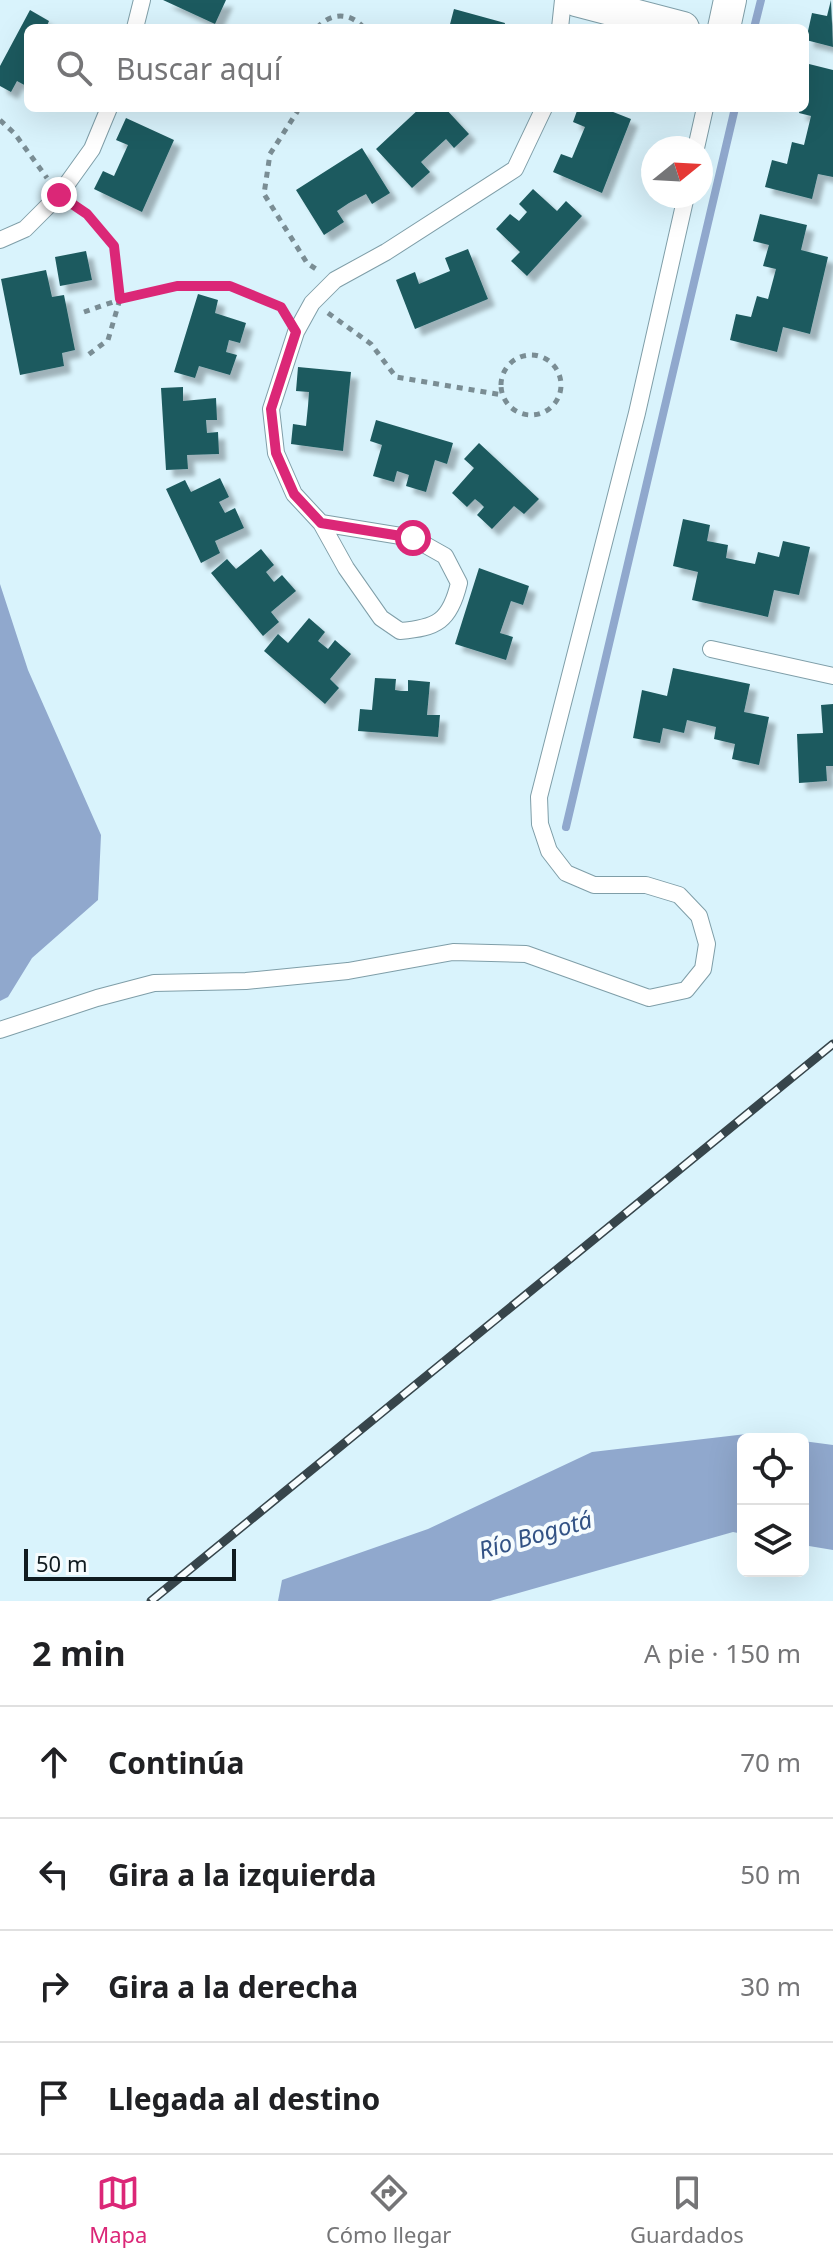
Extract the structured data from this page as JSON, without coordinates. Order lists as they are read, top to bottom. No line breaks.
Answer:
{"water":["Río Bogotá"],"scale_bar":"50 m","north":"right","page":{"search":"Buscar aquí","scale":"50 m","heading":["2 min","A pie · 150 m"],"list":[["Continúa","70 m"],["Gira a la izquierda","50 m"],["Gira a la derecha","30 m"],"Llegada al destino"],"nav":["Mapa","Cómo llegar","Guardados"]}}
